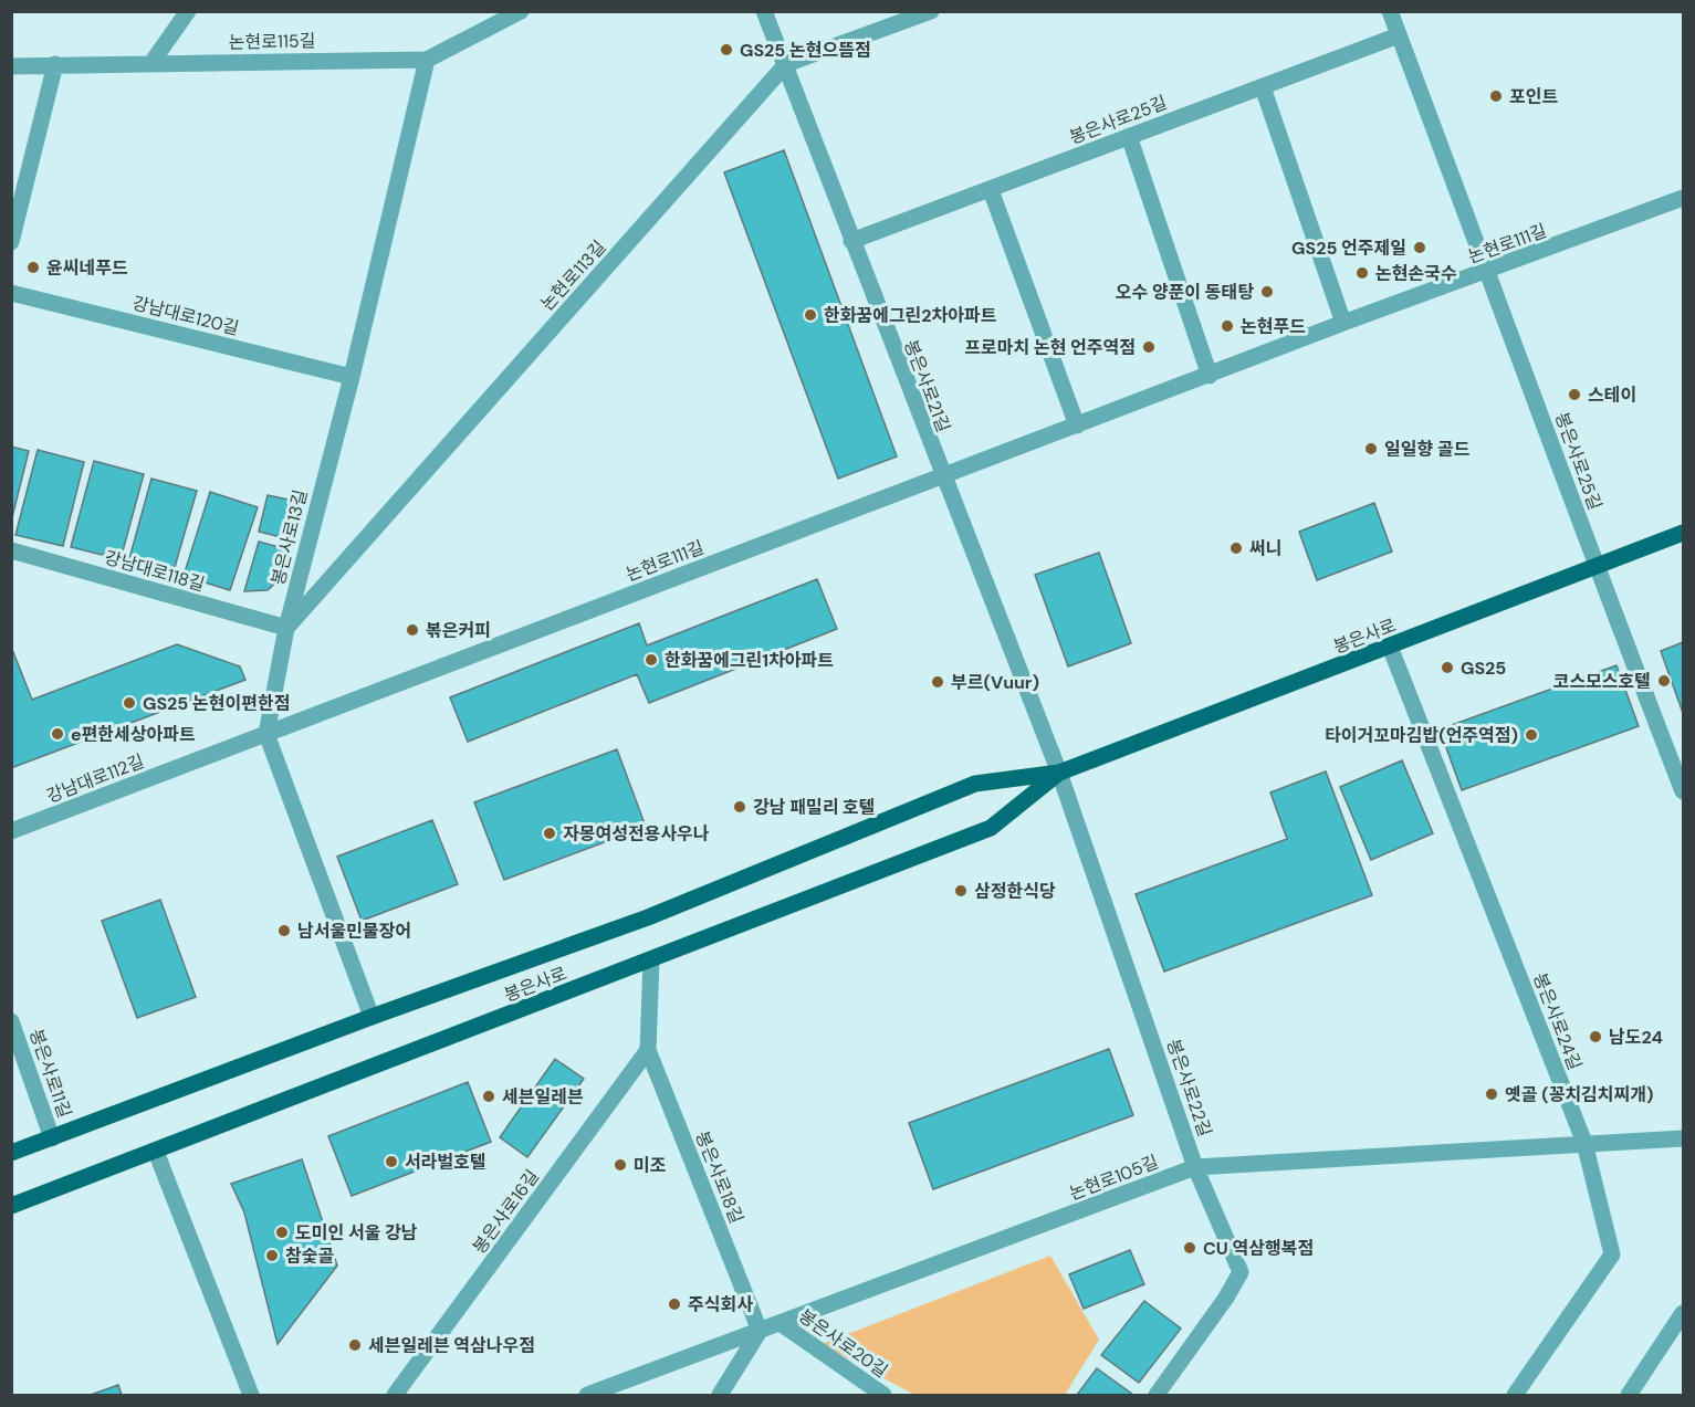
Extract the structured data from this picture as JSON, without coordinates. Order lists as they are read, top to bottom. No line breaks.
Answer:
{"streets":{"main road":["봉은사로"],"street":["논현로115길","봉은사로25길","논현로111길","논현로113길","강남대로120길","봉은사로21길","봉은사로13길","강남대로118길","강남대로112길","봉은사로24길","봉은사로11길","봉은사로22길","봉은사로18길","논현로105길","봉은사로16길","봉은사로20길"]},"crossings":[["논현로115길","봉은사로13길"],["봉은사로25길","논현로111길"],["봉은사로25길","봉은사로21길"],["봉은사로25길","봉은사로"],["논현로111길","봉은사로21길"],["논현로111길","봉은사로13길"],["논현로111길","강남대로112길"],["논현로113길","봉은사로21길"],["논현로113길","봉은사로13길"],["논현로113길","강남대로118길"],["강남대로120길","봉은사로13길"],["봉은사로21길","봉은사로"],["봉은사로21길","봉은사로22길"],["봉은사로13길","강남대로118길"],["봉은사로13길","강남대로112길"],["봉은사로","봉은사로24길"],["봉은사로","봉은사로11길"],["봉은사로","봉은사로22길"],["봉은사로","봉은사로18길"],["봉은사로24길","논현로105길"],["봉은사로22길","논현로105길"],["봉은사로18길","논현로105길"],["봉은사로18길","봉은사로16길"],["논현로105길","봉은사로20길"]],"places":["GS25 논현으뜸점","포인트","GS25 언주제일","윤씨네푸드","논현손국수","오수 양푼이 동태탕","한화꿈에그린2차아파트","논현푸드","프로마치 논현 언주역점","스테이","일일향 골드","써니","볶은커피","한화꿈에그린1차아파트","GS25","코스모스호텔","부르(Vuur)","GS25 논현이편한점","e편한세상아파트","타이거꼬마김밥(언주역점)","강남 패밀리 호텔","자몽여성전용사우나","삼정한식당","남서울민물장어","남도24","옛골 (꽁치김치찌개)","세븐일레븐","서라벌호텔","미조","도미인 서울 강남","CU 역삼행복점","참숯골","주식회사","세븐일레븐 역삼나우점"]}
